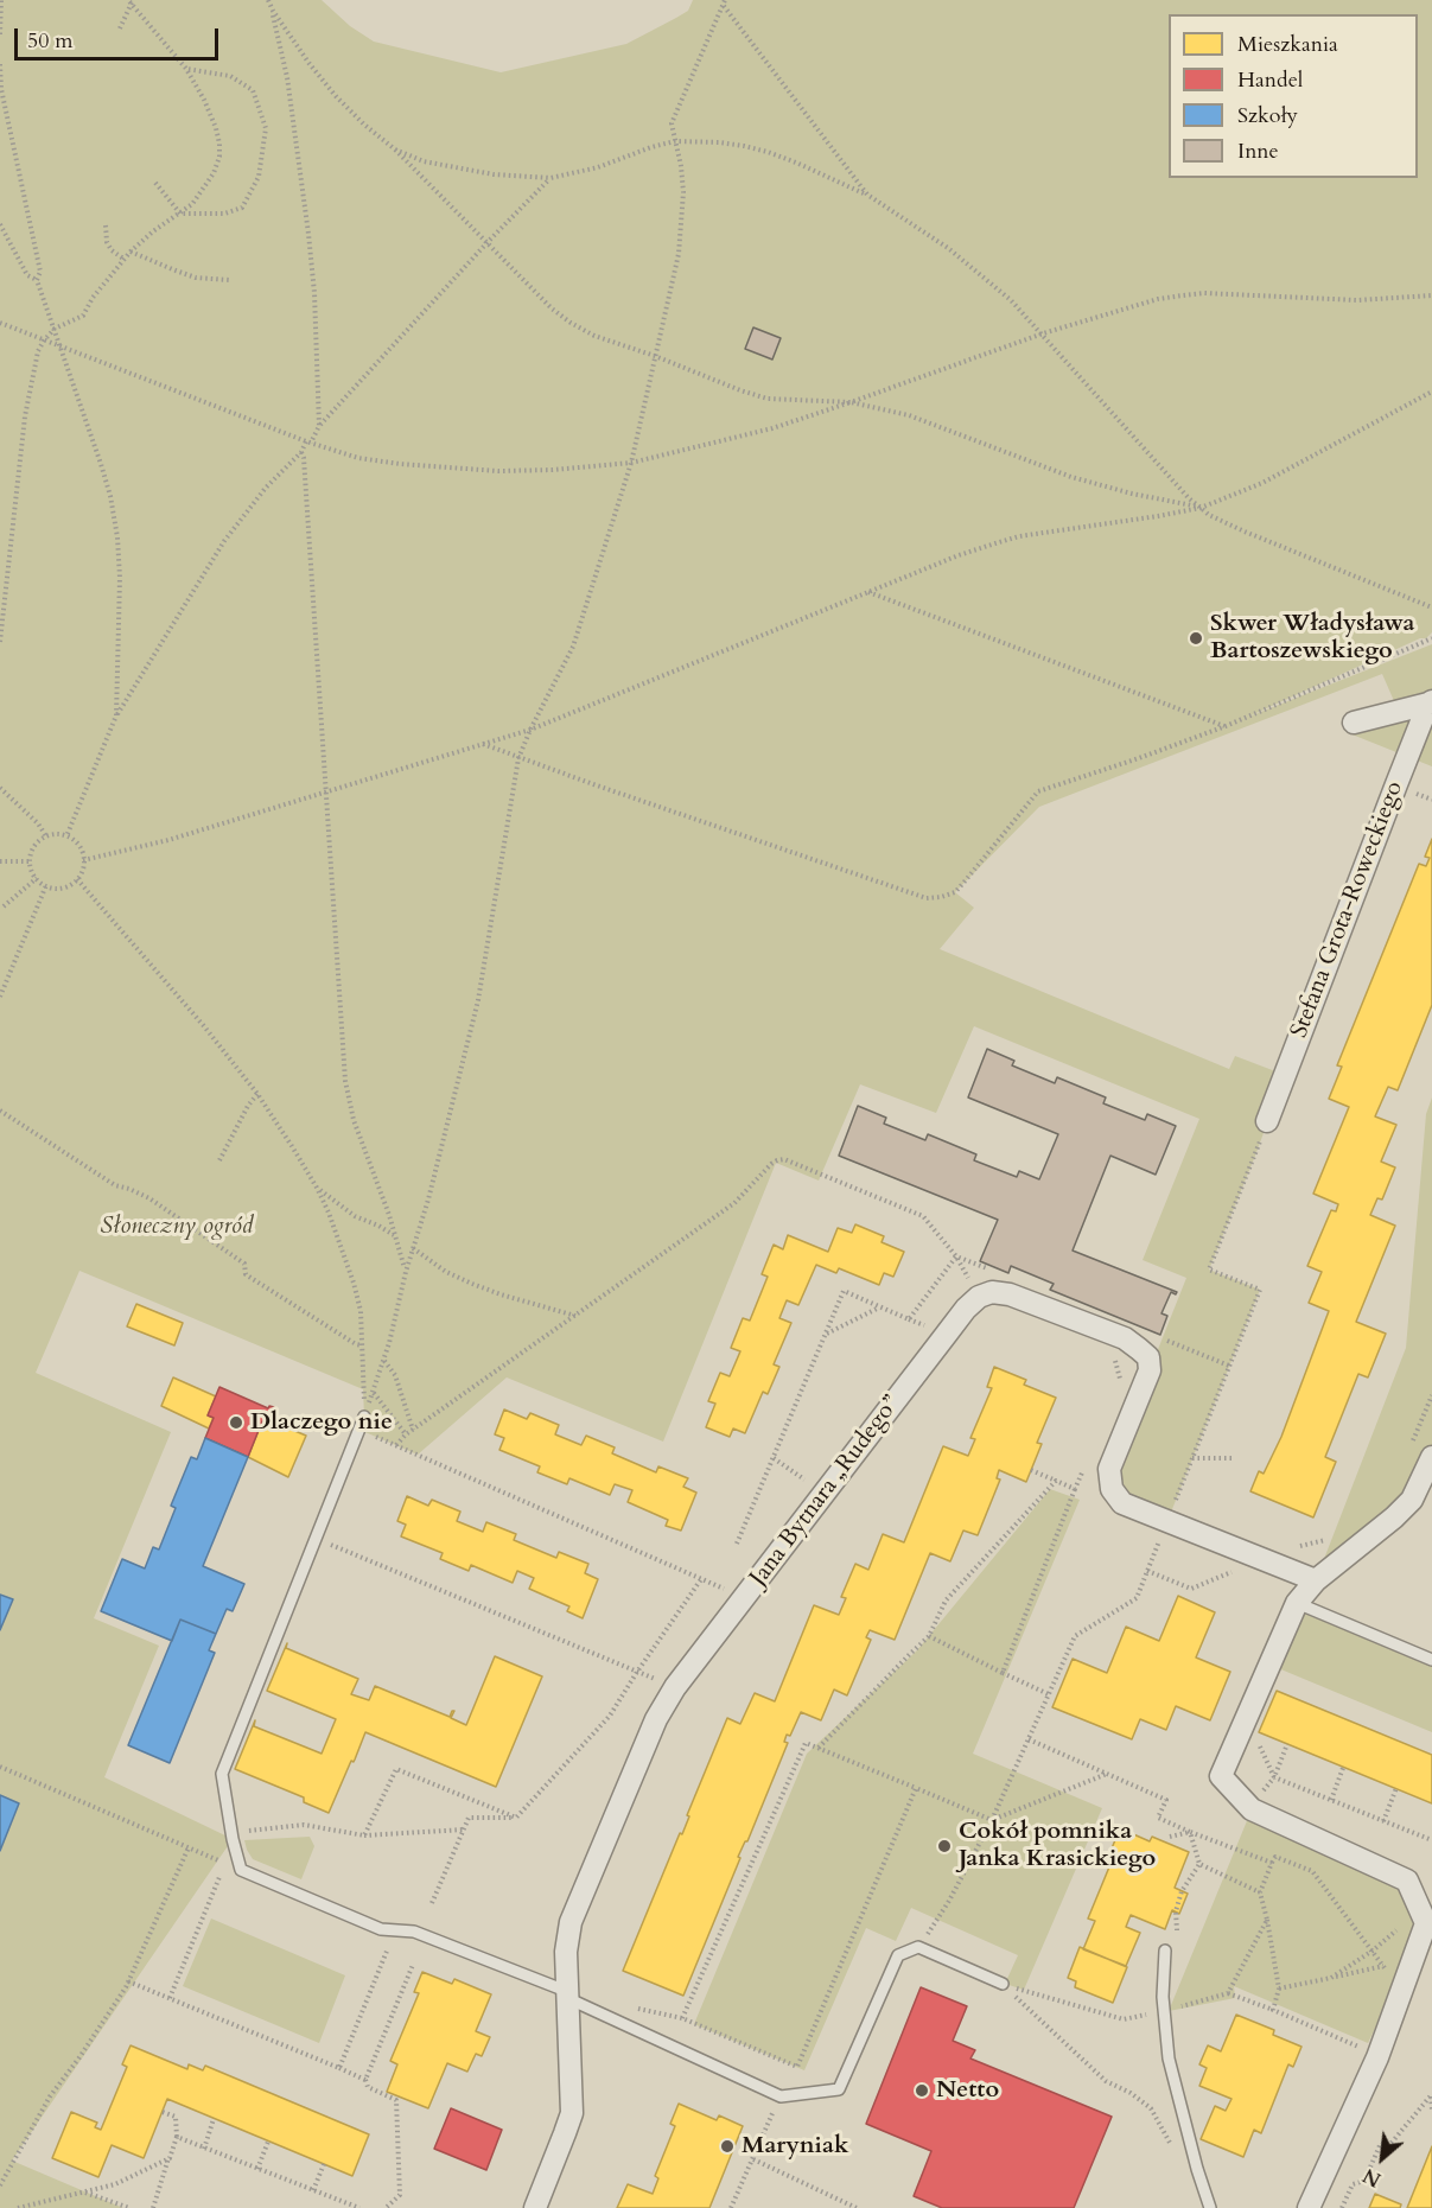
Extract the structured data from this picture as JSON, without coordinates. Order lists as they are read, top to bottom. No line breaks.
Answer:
{"streets":{"street":["Stefana Grota-Roweckiego","Jana Bytnara „Rudego”"]},"parks":["Słoneczny ogród"],"places":["Skwer Władysława Bartoszewskiego","Dlaczego nie","Cokół pomnika Janka Krasickiego","Netto","Maryniak"],"legend":["Mieszkania","Handel","Szkoły","Inne"],"scale_bar":"50 m","north":"bottom left"}
